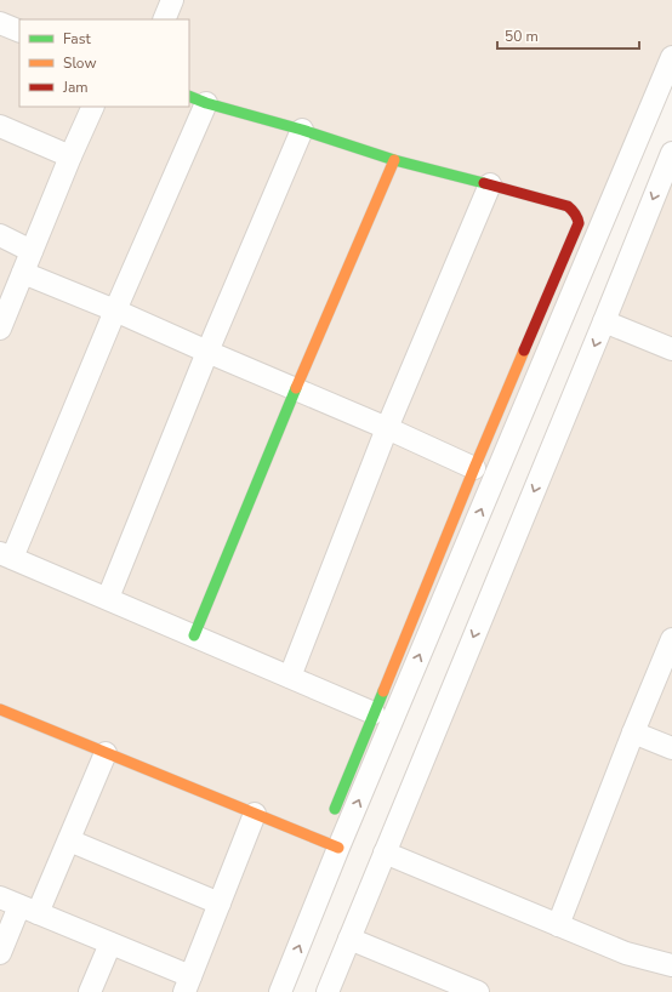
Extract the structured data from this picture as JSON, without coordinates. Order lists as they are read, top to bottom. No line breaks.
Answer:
{"legend":["Fast","Slow","Jam"],"scale_bar":"50 m"}
